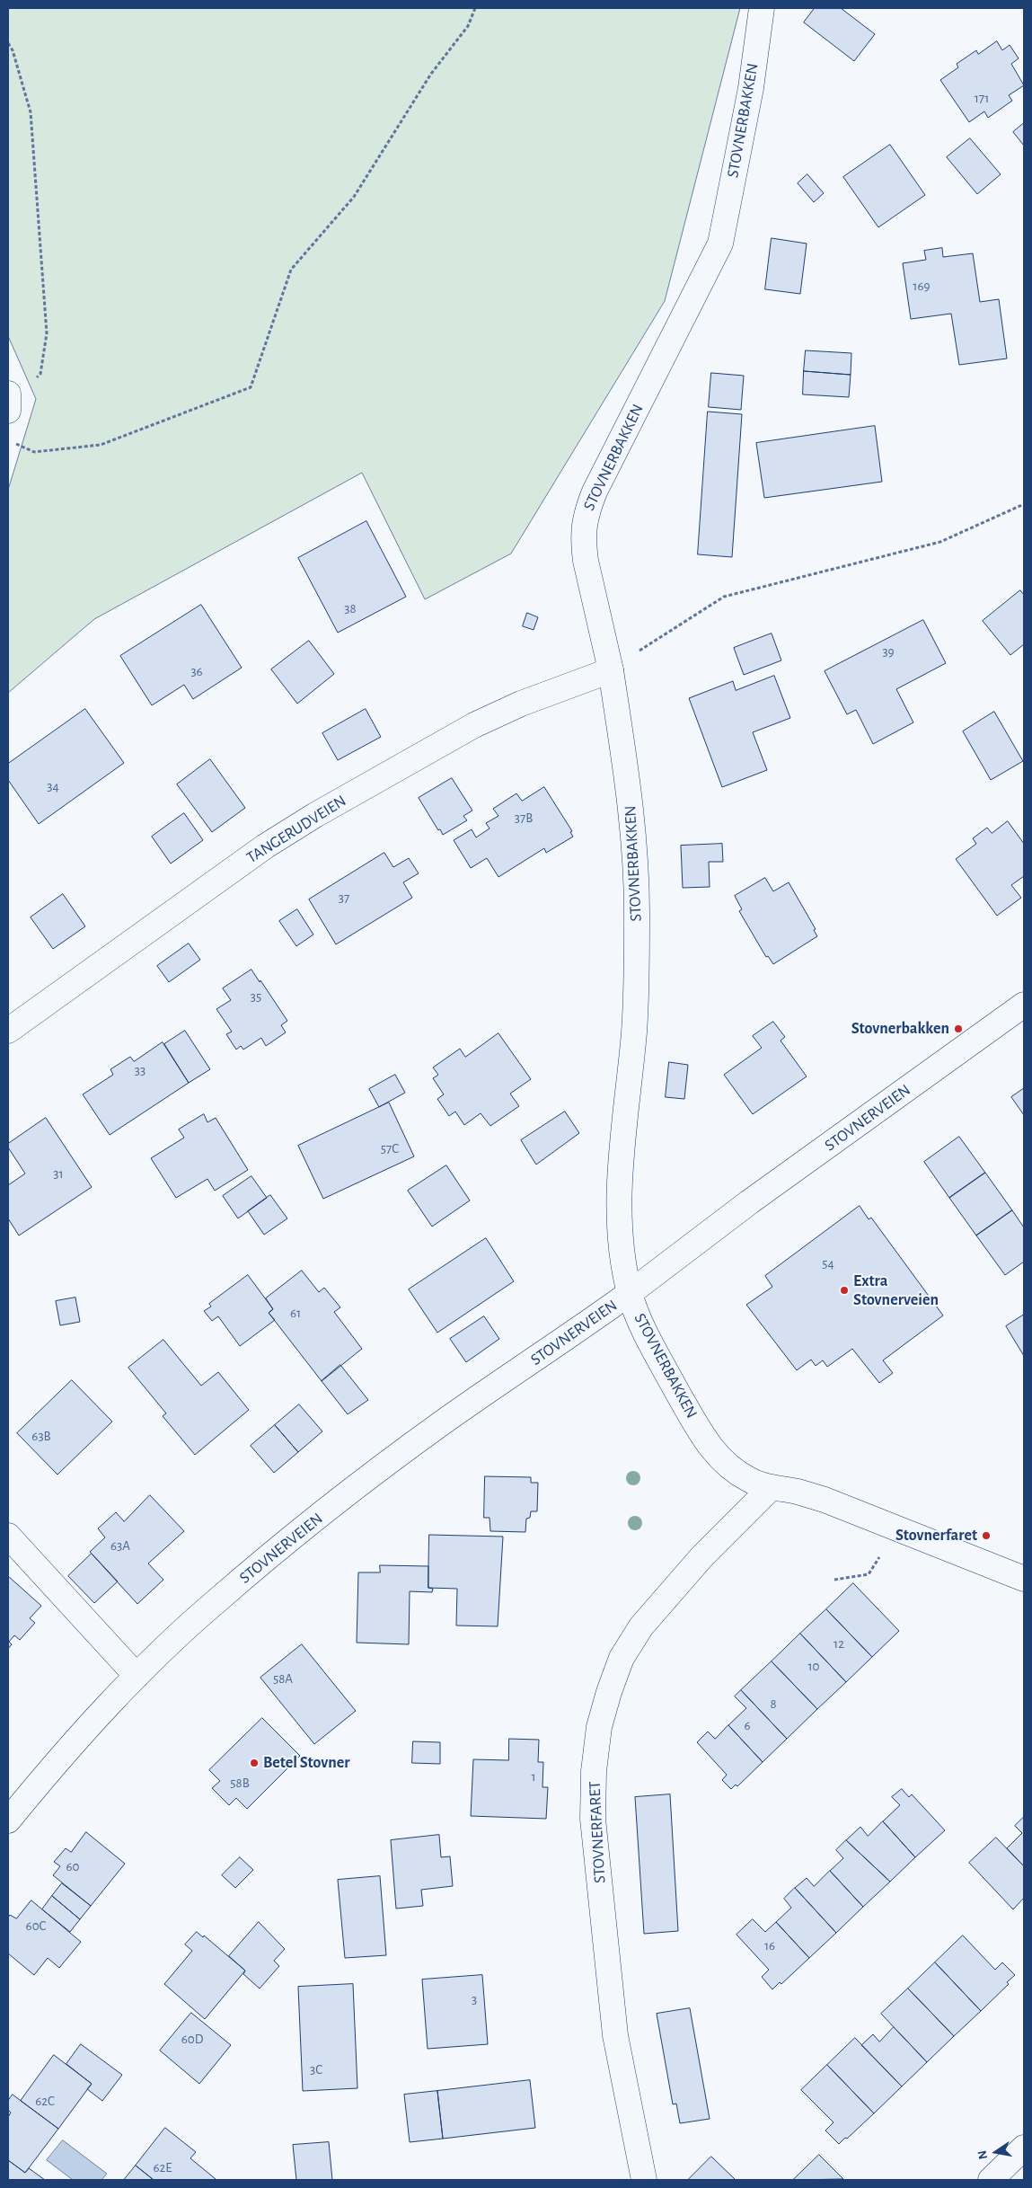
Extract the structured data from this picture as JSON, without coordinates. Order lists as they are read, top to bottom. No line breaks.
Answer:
{"streets":{"street":["STOVNERBAKKEN","TANGERUDVEIEN","STOVNERVEIEN","STOVNERFARET"]},"crossings":[["STOVNERBAKKEN","TANGERUDVEIEN"],["STOVNERBAKKEN","STOVNERVEIEN"],["STOVNERBAKKEN","STOVNERFARET"]],"places":["Stovnerbakken","Extra Stovnerveien","Stovnerfaret","Betel Stovner"],"house_numbers":["171","169","38","39","36","34","37B","37","35","33","57C","31","54","61","63B","63A","12","10","58A","8","6","1","58B","60","60C","16","3","60D","3C","62C","62E"],"north":"left"}
